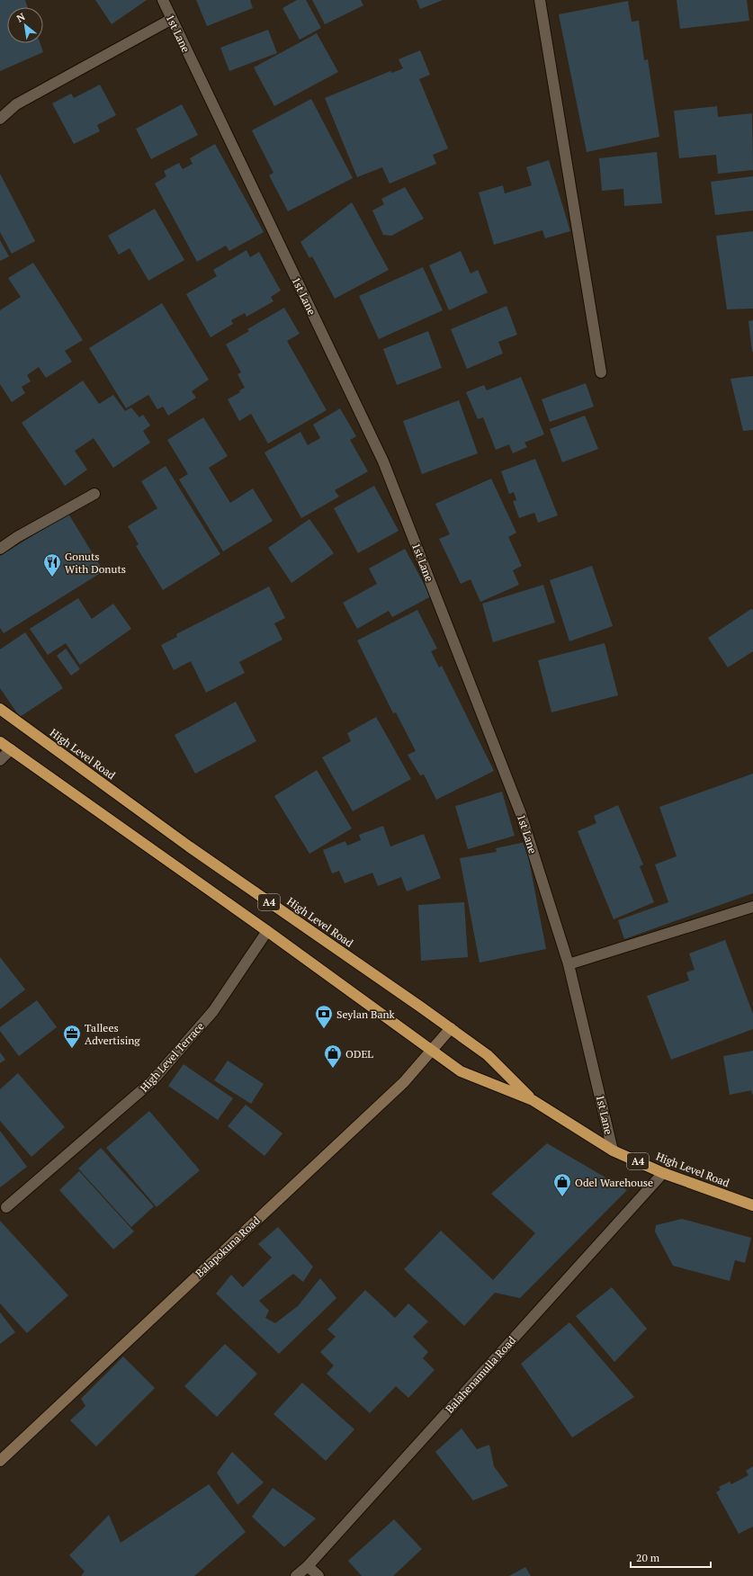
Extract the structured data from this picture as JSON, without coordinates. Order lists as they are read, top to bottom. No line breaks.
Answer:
{"streets":{"highway":["High Level Road","A4"],"main road":["Balapokuna Road"],"street":["1st Lane","High Level Terrace","Balahenamulla Road"]},"crossings":[["1st Lane","High Level Road"],["High Level Road","High Level Terrace"],["High Level Road","Balapokuna Road"],["High Level Road","Balahenamulla Road"]],"places":{"restaurant":["Gonuts With Donuts"],"bank":["Seylan Bank"],"office":["Tallees Advertising"],"shop":["ODEL","Odel Warehouse"]},"scale_bar":"20 m","north":"top left"}
